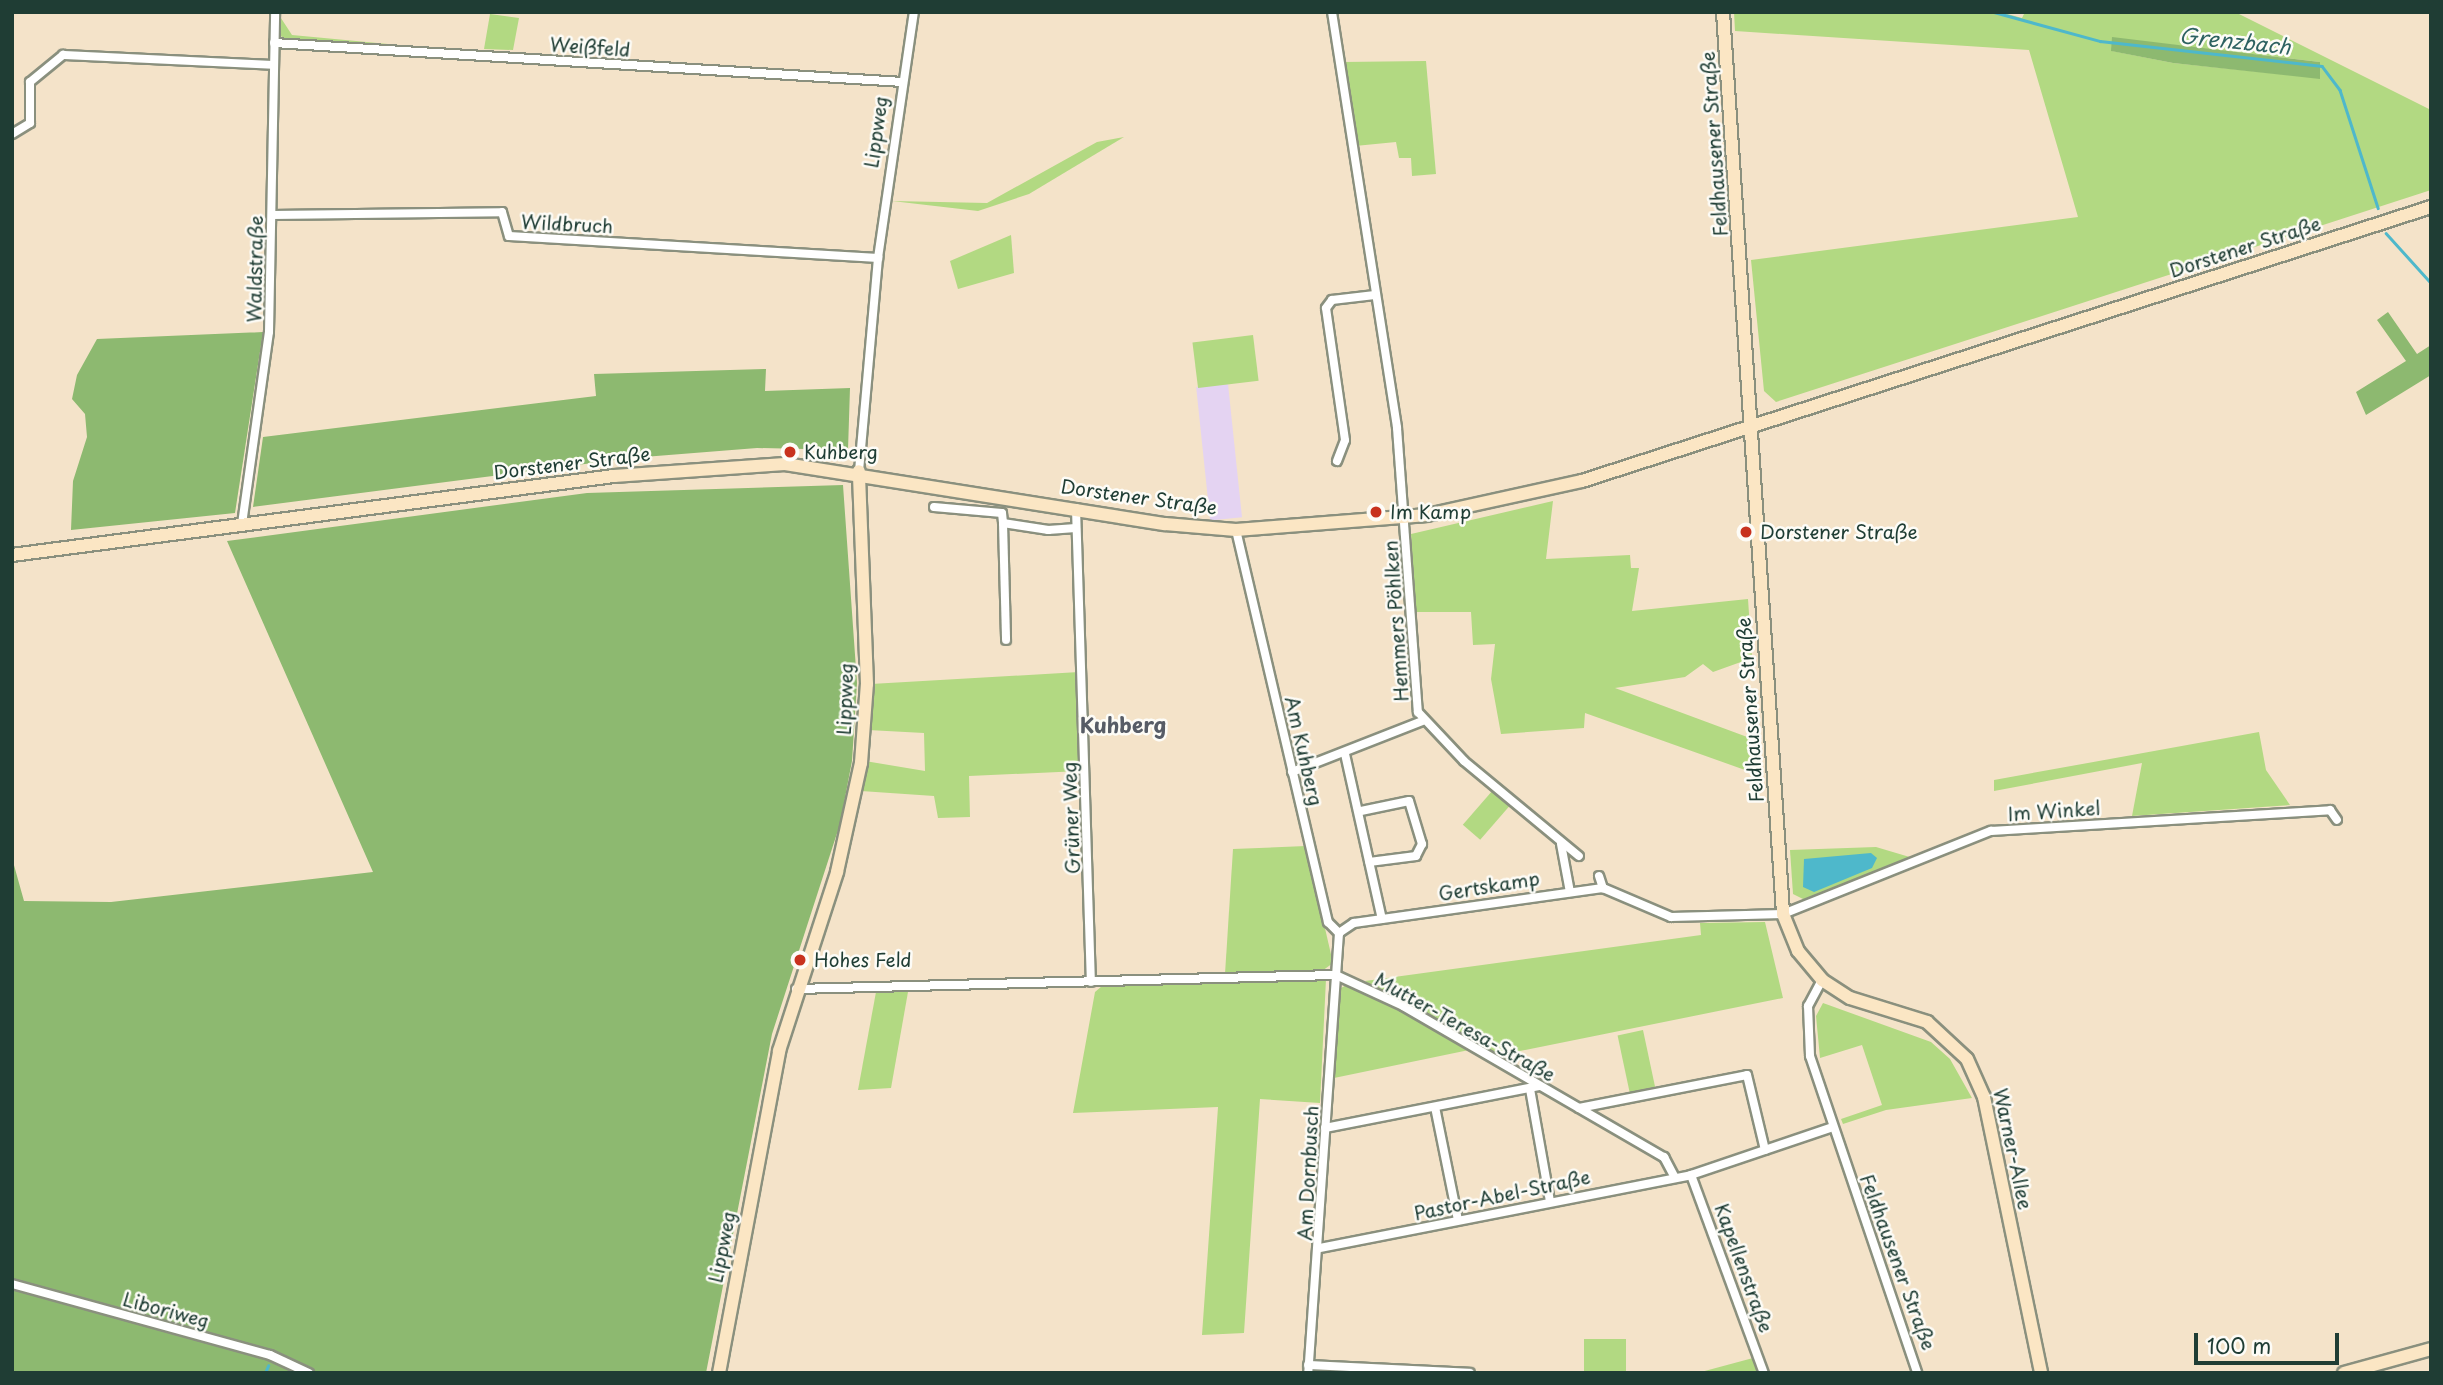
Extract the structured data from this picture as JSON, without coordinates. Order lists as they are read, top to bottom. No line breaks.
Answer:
{"streets":{"main road":["Lippweg","Feldhausener Straße","Dorstener Straße","Warner-Allee"],"street":["Weißfeld","Wildbruch","Waldstraße","Hemmers Pöhlken","Am Kuhberg","Im Winkel","Grüner Weg","Gertskamp","Mutter-Teresa-Straße","Am Dornbusch","Pastor-Abel-Straße","Kapellenstraße","Liboriweg"]},"crossings":[["Weißfeld","Lippweg"],["Weißfeld","Waldstraße"],["Lippweg","Wildbruch"],["Lippweg","Dorstener Straße"],["Feldhausener Straße","Dorstener Straße"],["Feldhausener Straße","Im Winkel"],["Feldhausener Straße","Warner-Allee"],["Wildbruch","Waldstraße"],["Dorstener Straße","Waldstraße"],["Dorstener Straße","Hemmers Pöhlken"],["Dorstener Straße","Am Kuhberg"],["Dorstener Straße","Grüner Weg"],["Hemmers Pöhlken","Am Kuhberg"],["Am Kuhberg","Gertskamp"],["Mutter-Teresa-Straße","Am Dornbusch"],["Mutter-Teresa-Straße","Pastor-Abel-Straße"],["Am Dornbusch","Pastor-Abel-Straße"],["Pastor-Abel-Straße","Kapellenstraße"]],"districts":["Kuhberg"],"water":["Grenzbach"],"places":["Kuhberg","Im Kamp","Dorstener Straße","Hohes Feld"],"scale_bar":"100 m"}
